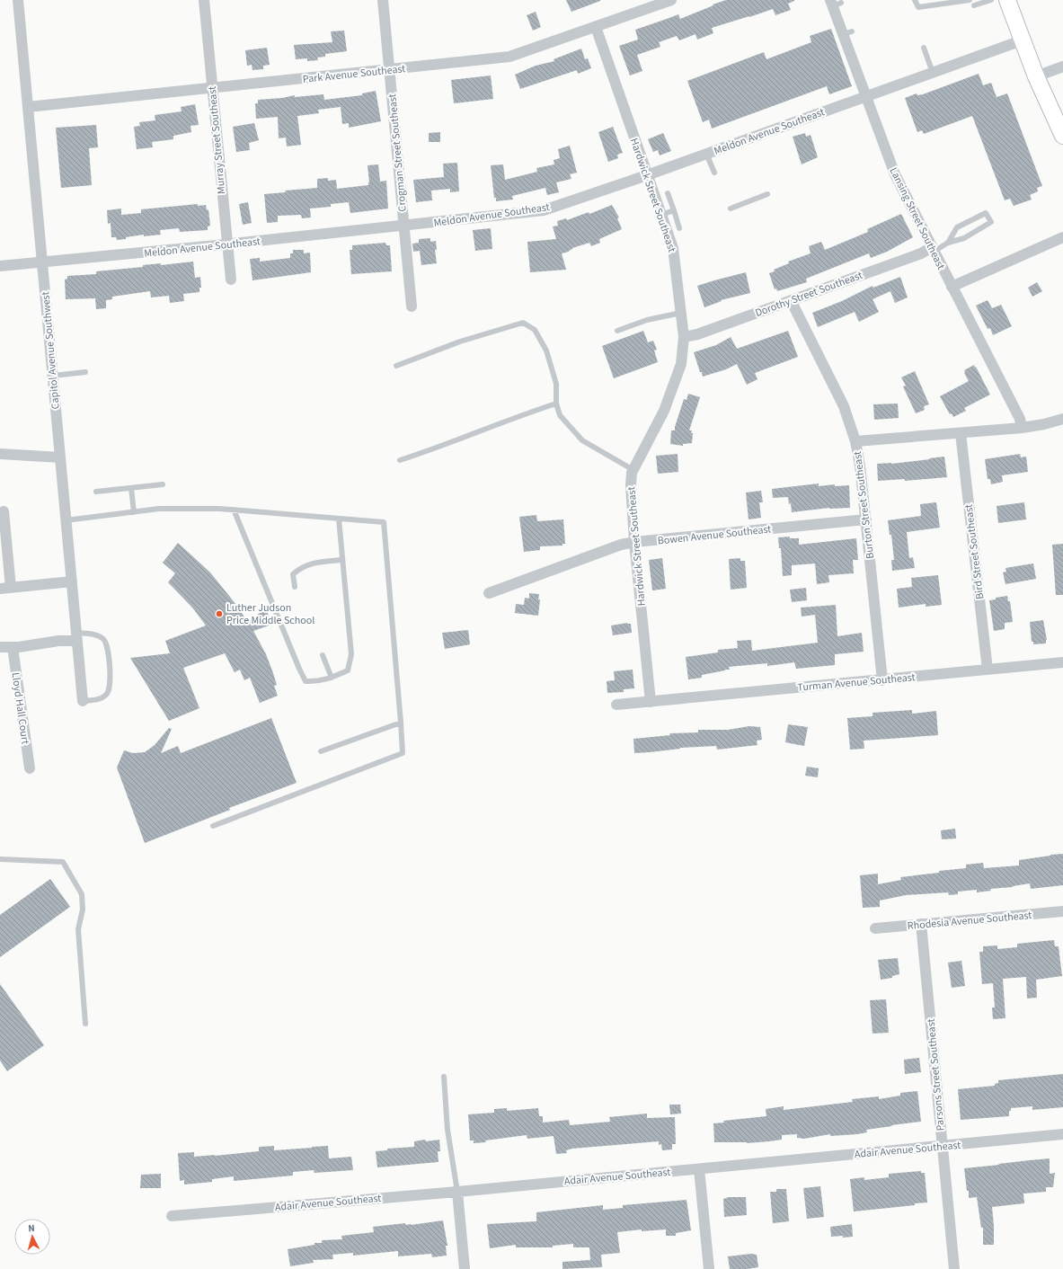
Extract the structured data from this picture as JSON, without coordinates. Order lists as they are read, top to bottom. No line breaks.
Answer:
{"streets":{"street":["Park Avenue Southeast","Meldon Avenue Southeast","Murray Street Southeast","Crogman Street Southeast","Hardwick Street Southeast","Lansing Street Southeast","Dorothy Street Southeast","Capitol Avenue Southwest","Burton Street Southeast","Bowen Avenue Southeast","Bird Street Southeast","Turman Avenue Southeast","Lloyd Hall Court","Rhodesia Avenue Southeast","Parsons Street Southeast","Adair Avenue Southeast"]},"crossings":[["Park Avenue Southeast","Murray Street Southeast"],["Park Avenue Southeast","Crogman Street Southeast"],["Park Avenue Southeast","Hardwick Street Southeast"],["Park Avenue Southeast","Capitol Avenue Southwest"],["Meldon Avenue Southeast","Murray Street Southeast"],["Meldon Avenue Southeast","Crogman Street Southeast"],["Meldon Avenue Southeast","Hardwick Street Southeast"],["Meldon Avenue Southeast","Lansing Street Southeast"],["Meldon Avenue Southeast","Capitol Avenue Southwest"],["Hardwick Street Southeast","Dorothy Street Southeast"],["Hardwick Street Southeast","Bowen Avenue Southeast"],["Hardwick Street Southeast","Turman Avenue Southeast"],["Lansing Street Southeast","Dorothy Street Southeast"],["Dorothy Street Southeast","Burton Street Southeast"],["Burton Street Southeast","Bowen Avenue Southeast"],["Burton Street Southeast","Turman Avenue Southeast"],["Bird Street Southeast","Turman Avenue Southeast"],["Rhodesia Avenue Southeast","Parsons Street Southeast"],["Parsons Street Southeast","Adair Avenue Southeast"]],"places":["Luther Judson Price Middle School"],"north":"top"}
